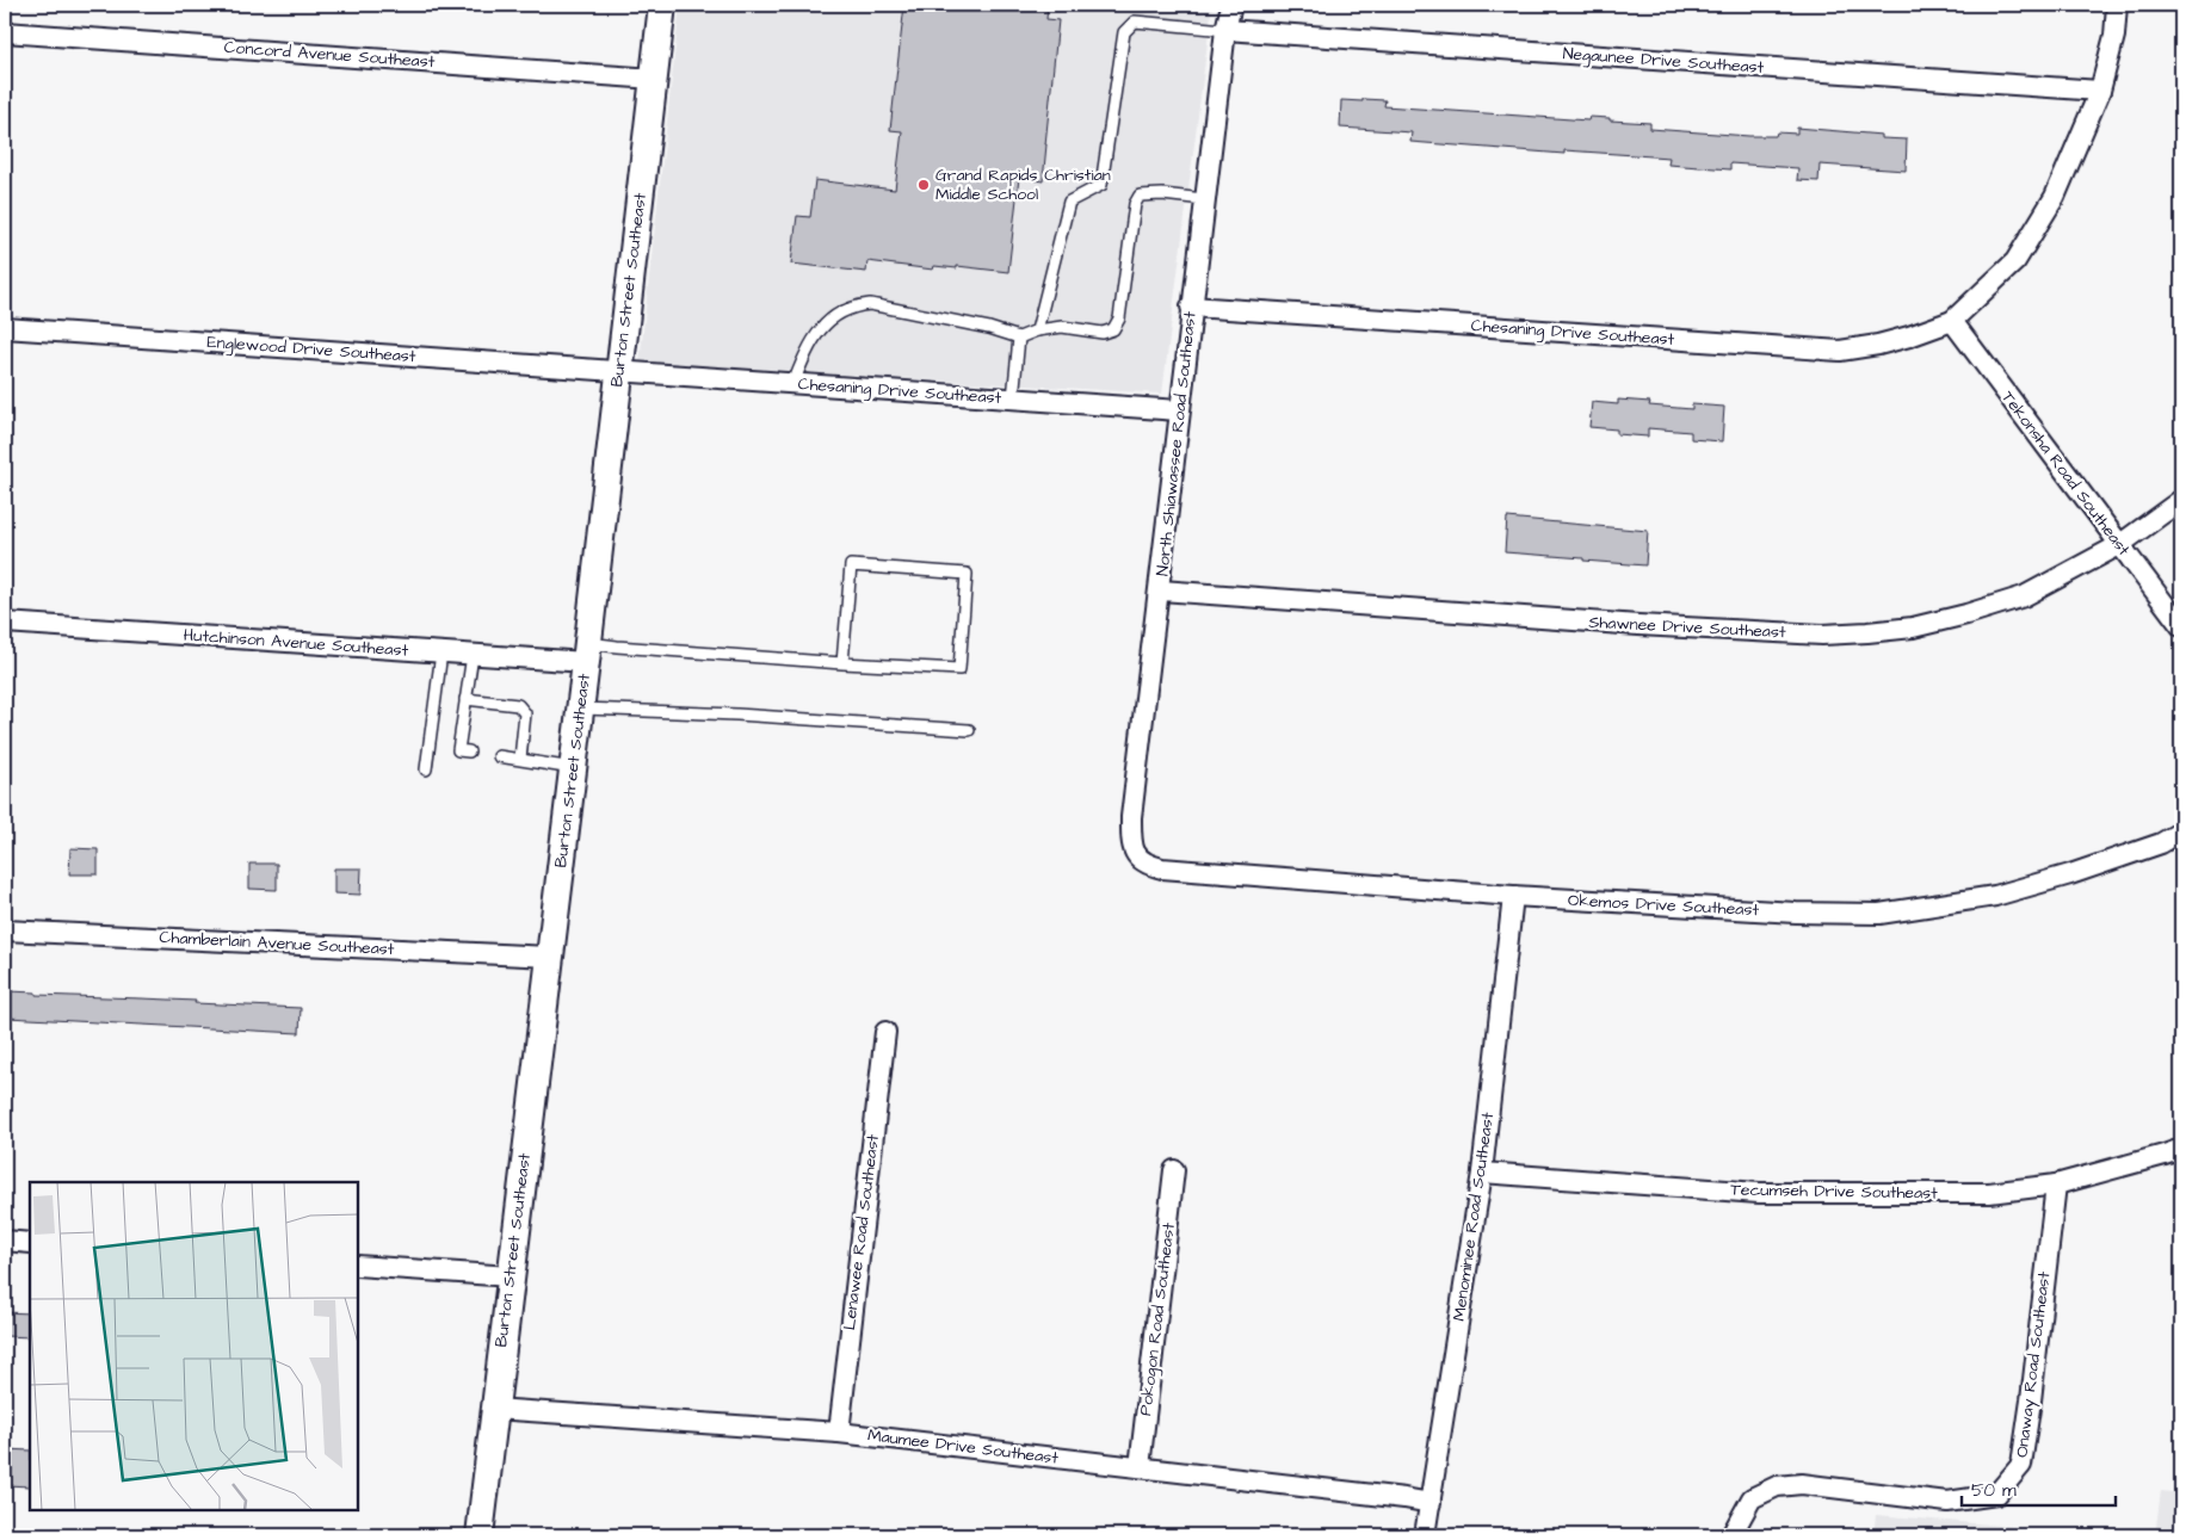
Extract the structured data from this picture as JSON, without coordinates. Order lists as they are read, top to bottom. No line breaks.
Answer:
{"streets":{"main road":["Burton Street Southeast"],"street":["Concord Avenue Southeast","Negaunee Drive Southeast","Chesaning Drive Southeast","Englewood Drive Southeast","North Shiawassee Road Southeast","Tekonsha Road Southeast","Shawnee Drive Southeast","Hutchinson Avenue Southeast","Okemos Drive Southeast","Chamberlain Avenue Southeast","Tecumseh Drive Southeast","Menominee Road Southeast","Lenawee Road Southeast","Pokogon Road Southeast","Onaway Road Southeast","Maumee Drive Southeast"]},"crossings":[["Concord Avenue Southeast","Burton Street Southeast"],["Negaunee Drive Southeast","North Shiawassee Road Southeast"],["Burton Street Southeast","Chesaning Drive Southeast"],["Burton Street Southeast","Englewood Drive Southeast"],["Burton Street Southeast","Hutchinson Avenue Southeast"],["Burton Street Southeast","Chamberlain Avenue Southeast"],["Burton Street Southeast","Maumee Drive Southeast"],["Chesaning Drive Southeast","Englewood Drive Southeast"],["Chesaning Drive Southeast","North Shiawassee Road Southeast"],["Chesaning Drive Southeast","Tekonsha Road Southeast"],["North Shiawassee Road Southeast","Shawnee Drive Southeast"],["North Shiawassee Road Southeast","Okemos Drive Southeast"],["Tekonsha Road Southeast","Shawnee Drive Southeast"],["Okemos Drive Southeast","Menominee Road Southeast"],["Tecumseh Drive Southeast","Menominee Road Southeast"],["Tecumseh Drive Southeast","Onaway Road Southeast"],["Menominee Road Southeast","Maumee Drive Southeast"],["Lenawee Road Southeast","Maumee Drive Southeast"],["Pokogon Road Southeast","Maumee Drive Southeast"]],"places":["Grand Rapids Christian Middle School"],"scale_bar":"50 m"}
